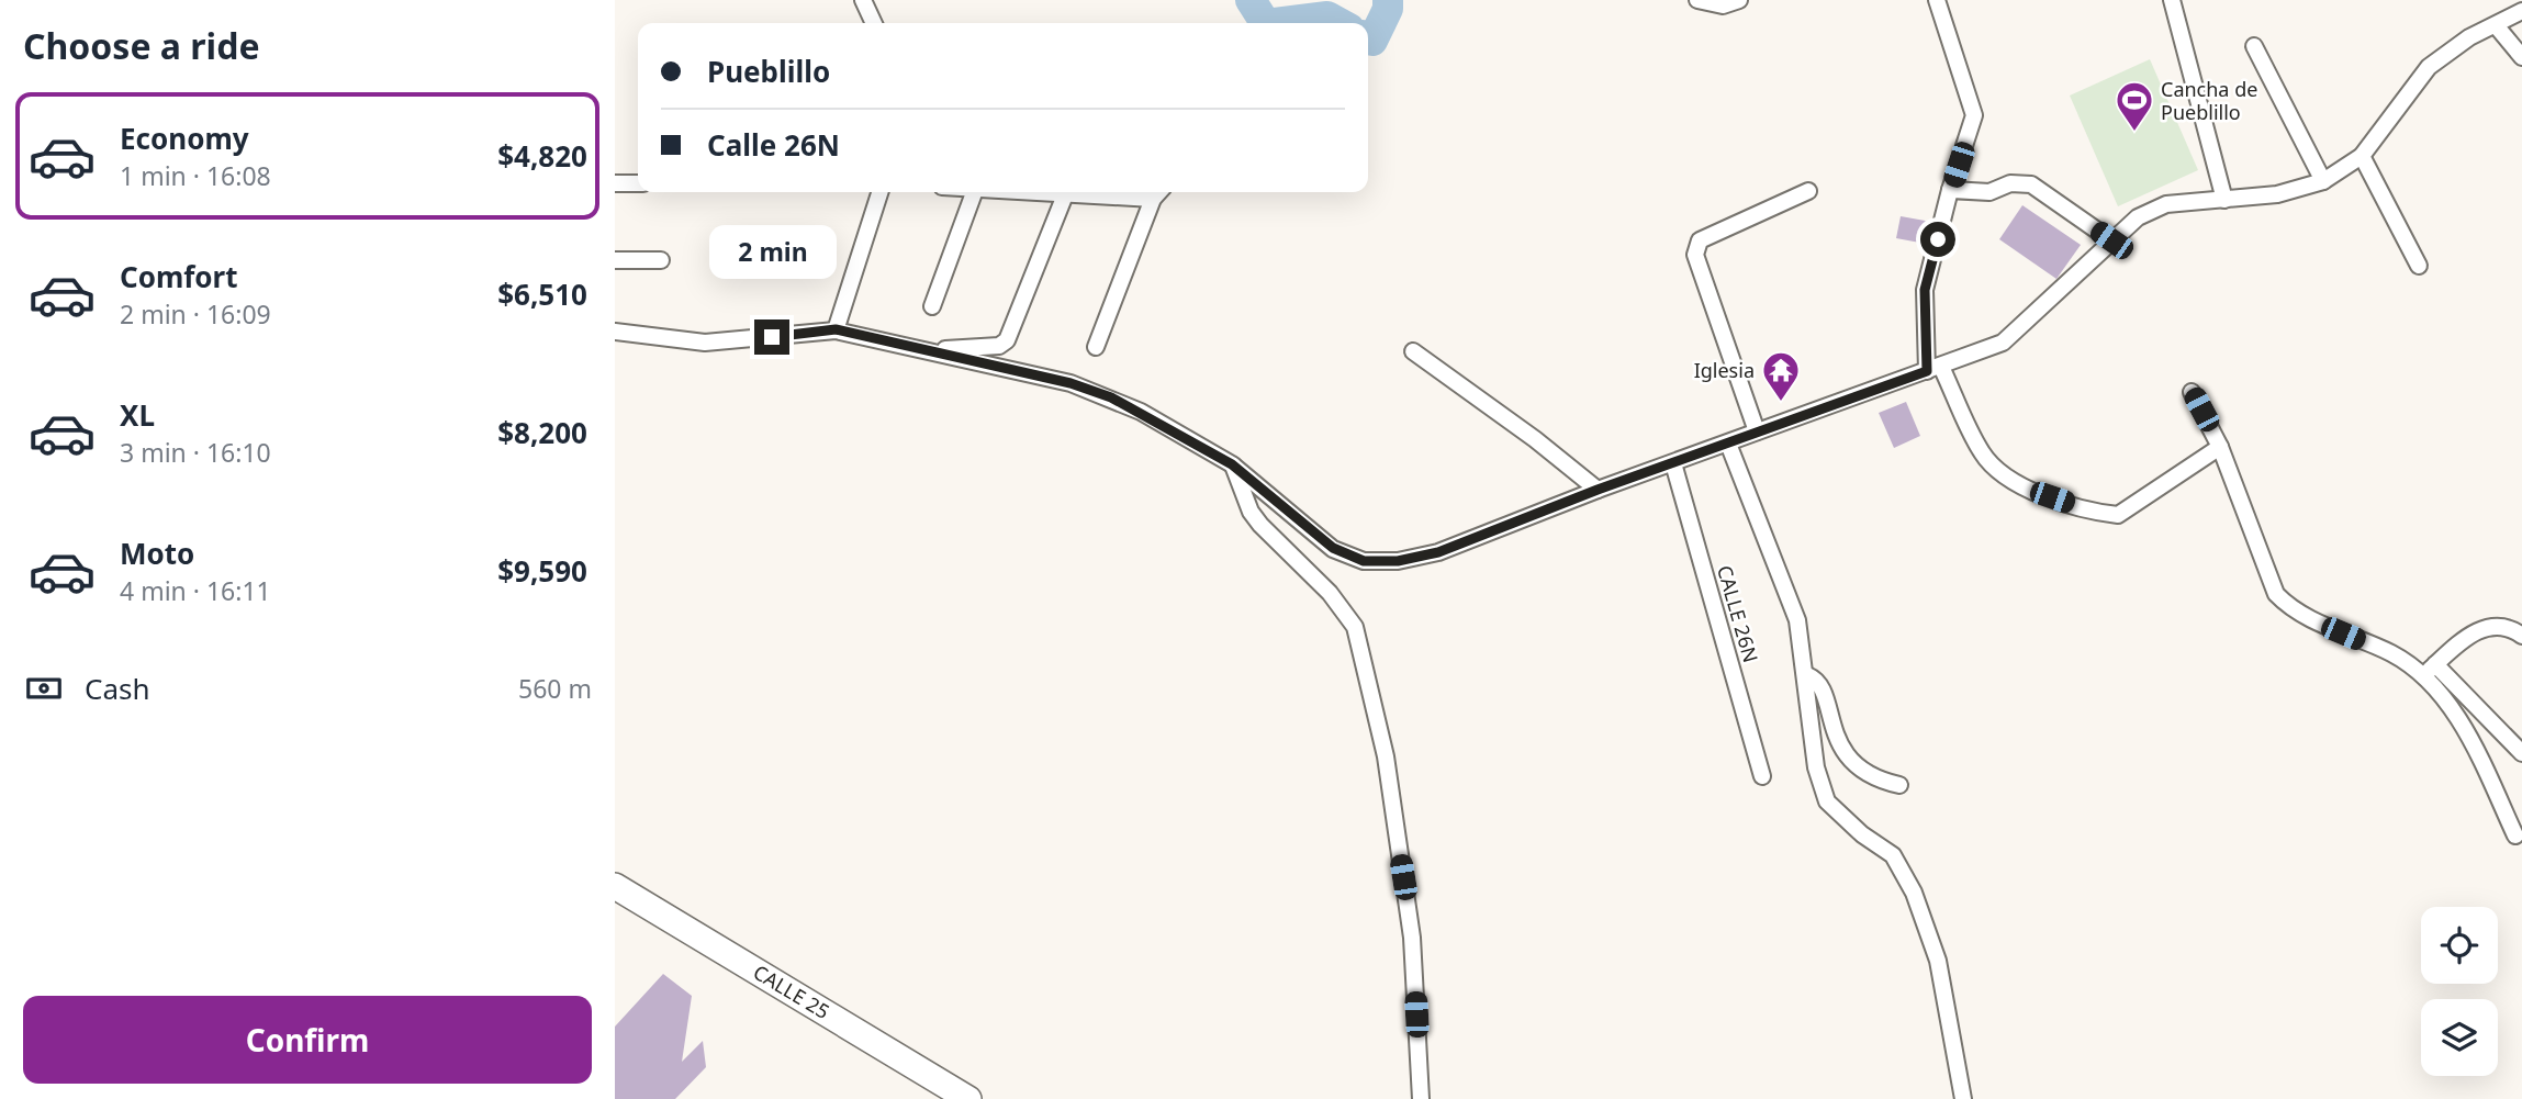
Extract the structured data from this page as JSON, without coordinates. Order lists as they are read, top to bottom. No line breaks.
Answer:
{"streets":{"main road":["CALLE 25"],"street":["CALLE 26N"]},"places":{"sports":["Cancha de Pueblillo"],"temple":["Iglesia"]},"page":{"heading":"Choose a ride","banner":["Pueblillo","Calle 26N"],"list":[{"name":"Economy","note":"1 min · 16:08","value":"$4,820"},{"name":"Comfort","note":"2 min · 16:09","value":"$6,510"},{"name":"XL","note":"3 min · 16:10","value":"$8,200"},{"name":"Moto","note":"4 min · 16:11","value":"$9,590"}],"bubble":"2 min","pay":["Cash","560 m"],"buttons":"Confirm"}}
